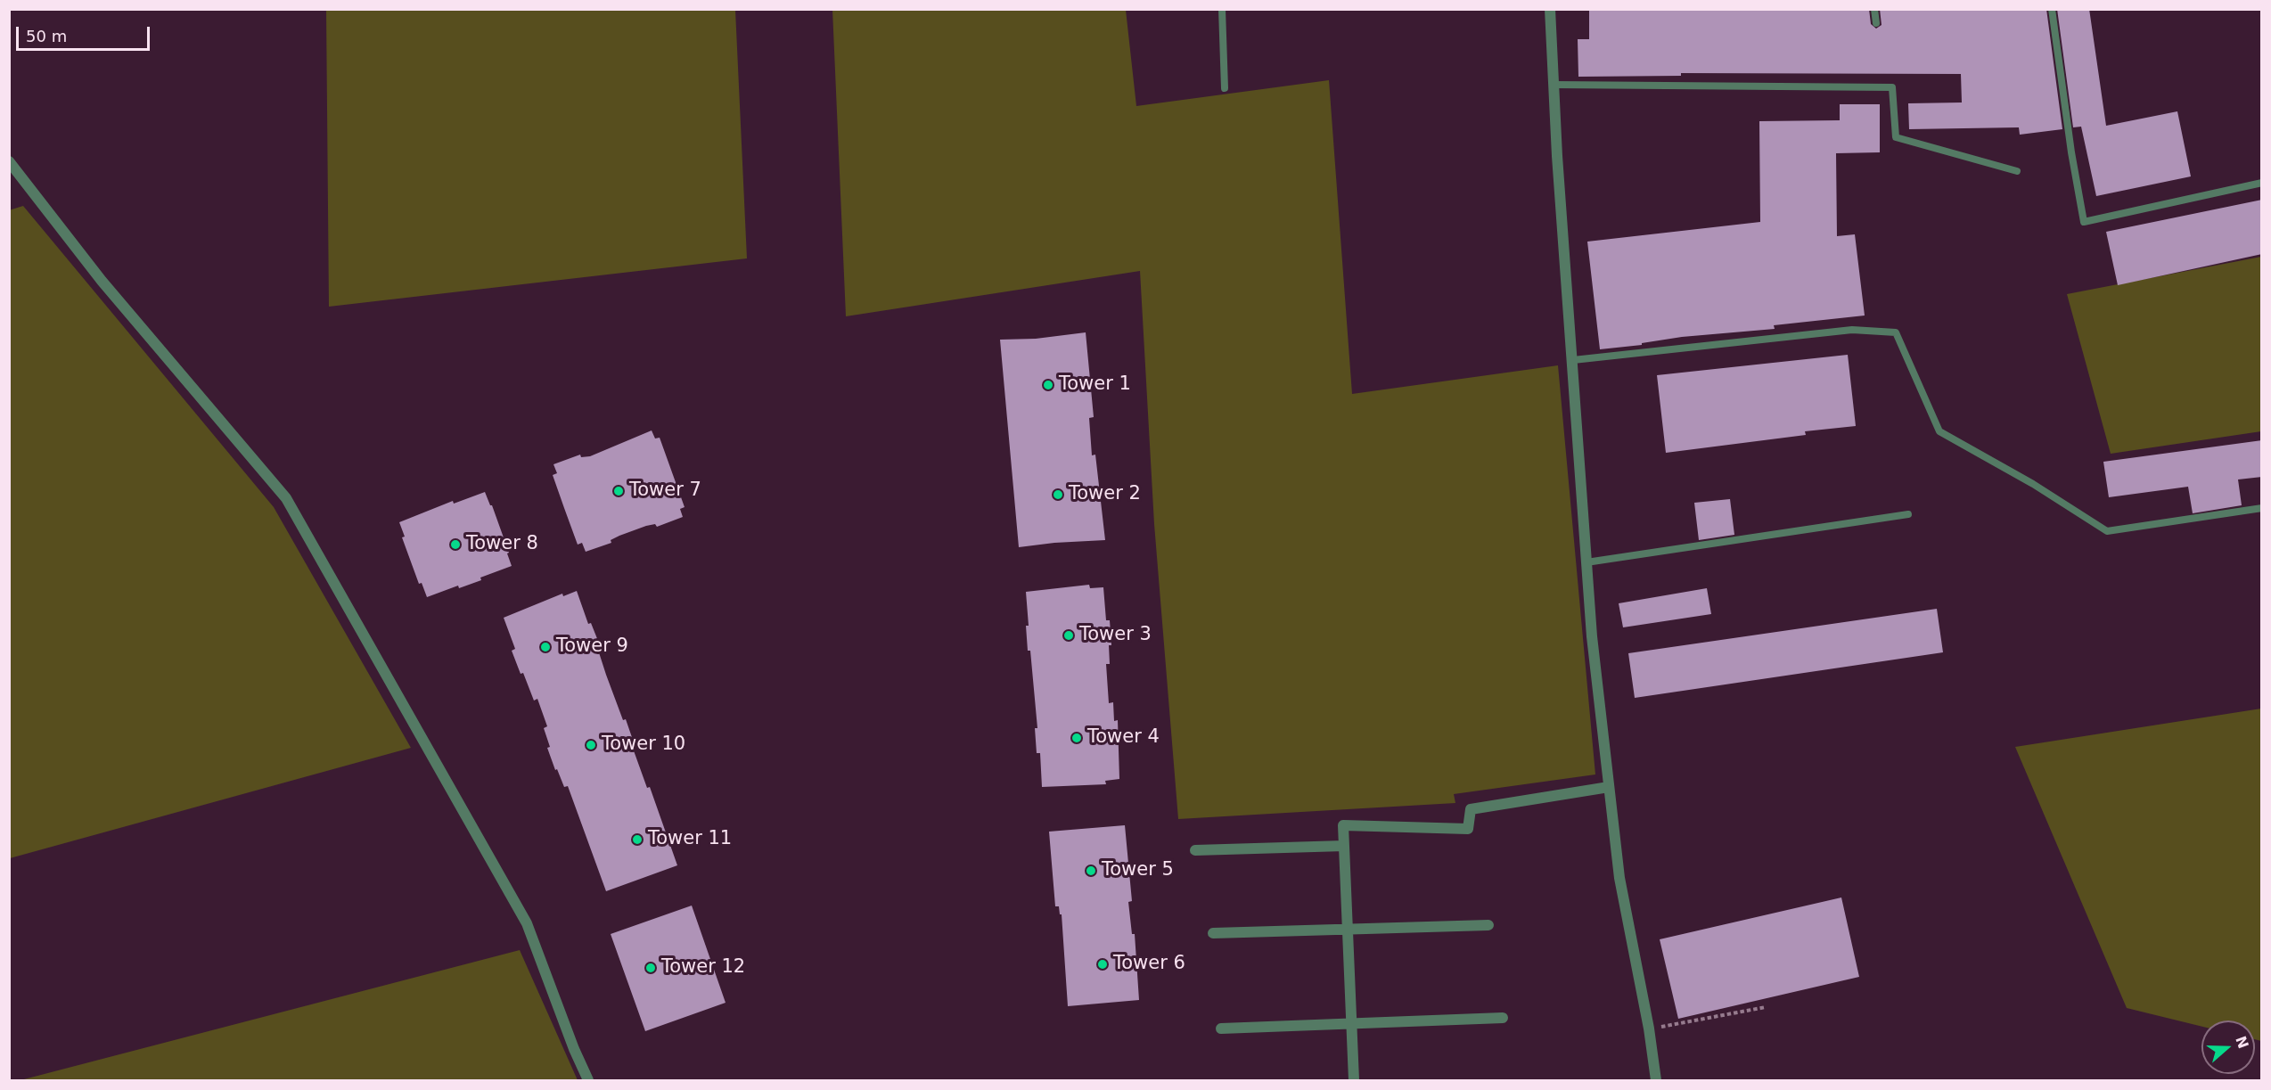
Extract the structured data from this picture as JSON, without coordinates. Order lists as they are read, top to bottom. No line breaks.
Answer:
{"places":["Tower 1","Tower 7","Tower 2","Tower 8","Tower 3","Tower 9","Tower 4","Tower 10","Tower 11","Tower 5","Tower 6","Tower 12"],"scale_bar":"50 m","north":"right"}
